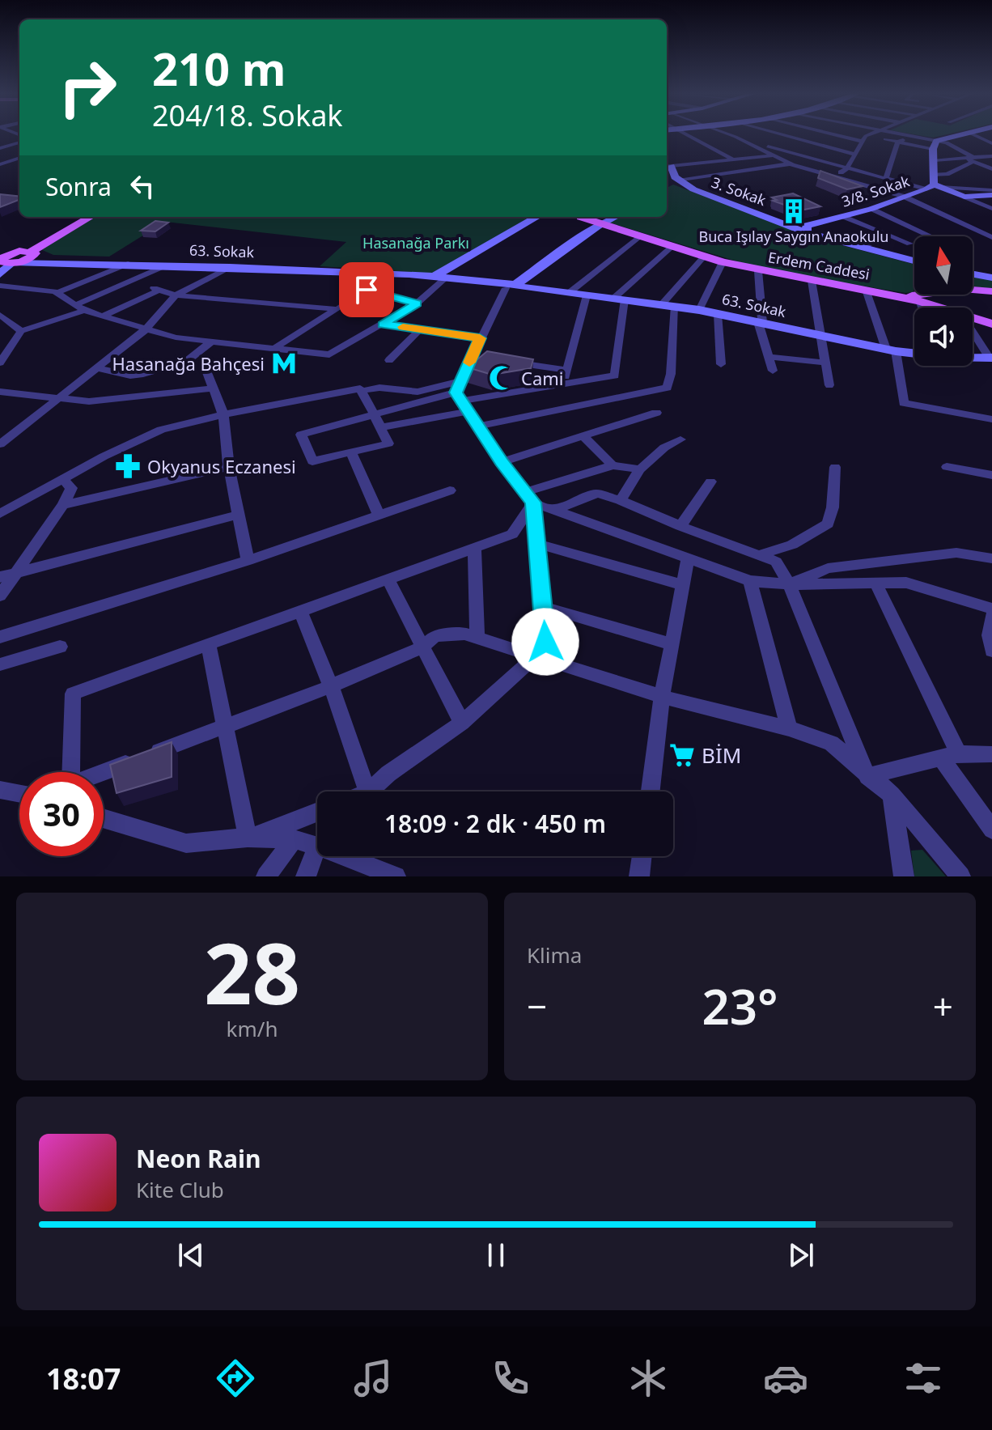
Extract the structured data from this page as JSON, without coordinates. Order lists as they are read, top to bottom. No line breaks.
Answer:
{"streets":{"main road":["3. Sokak","3/8. Sokak","63. Sokak","Erdem Caddesi"]},"crossings":[["3. Sokak","3/8. Sokak"]],"parks":["Hasanağa Parkı"],"places":{"building":["Buca Işılay Saygın Anaokulu"],"metro station":["Hasanağa Bahçesi"],"mosque":["Cami"],"pharmacy":["Okyanus Eczanesi"],"supermarket":["BİM"]},"north":"top","page":{"turn":["210 m","204/18. Sokak"],"then":"Sonra","limit":"30","trip":"18:09 · 2 dk · 450 m","tile":[["28","km/h"],"Klima"],"heat":["−","23°","+"],"song":["Neon Rain","Kite Club"],"tabs":"18:07"}}
